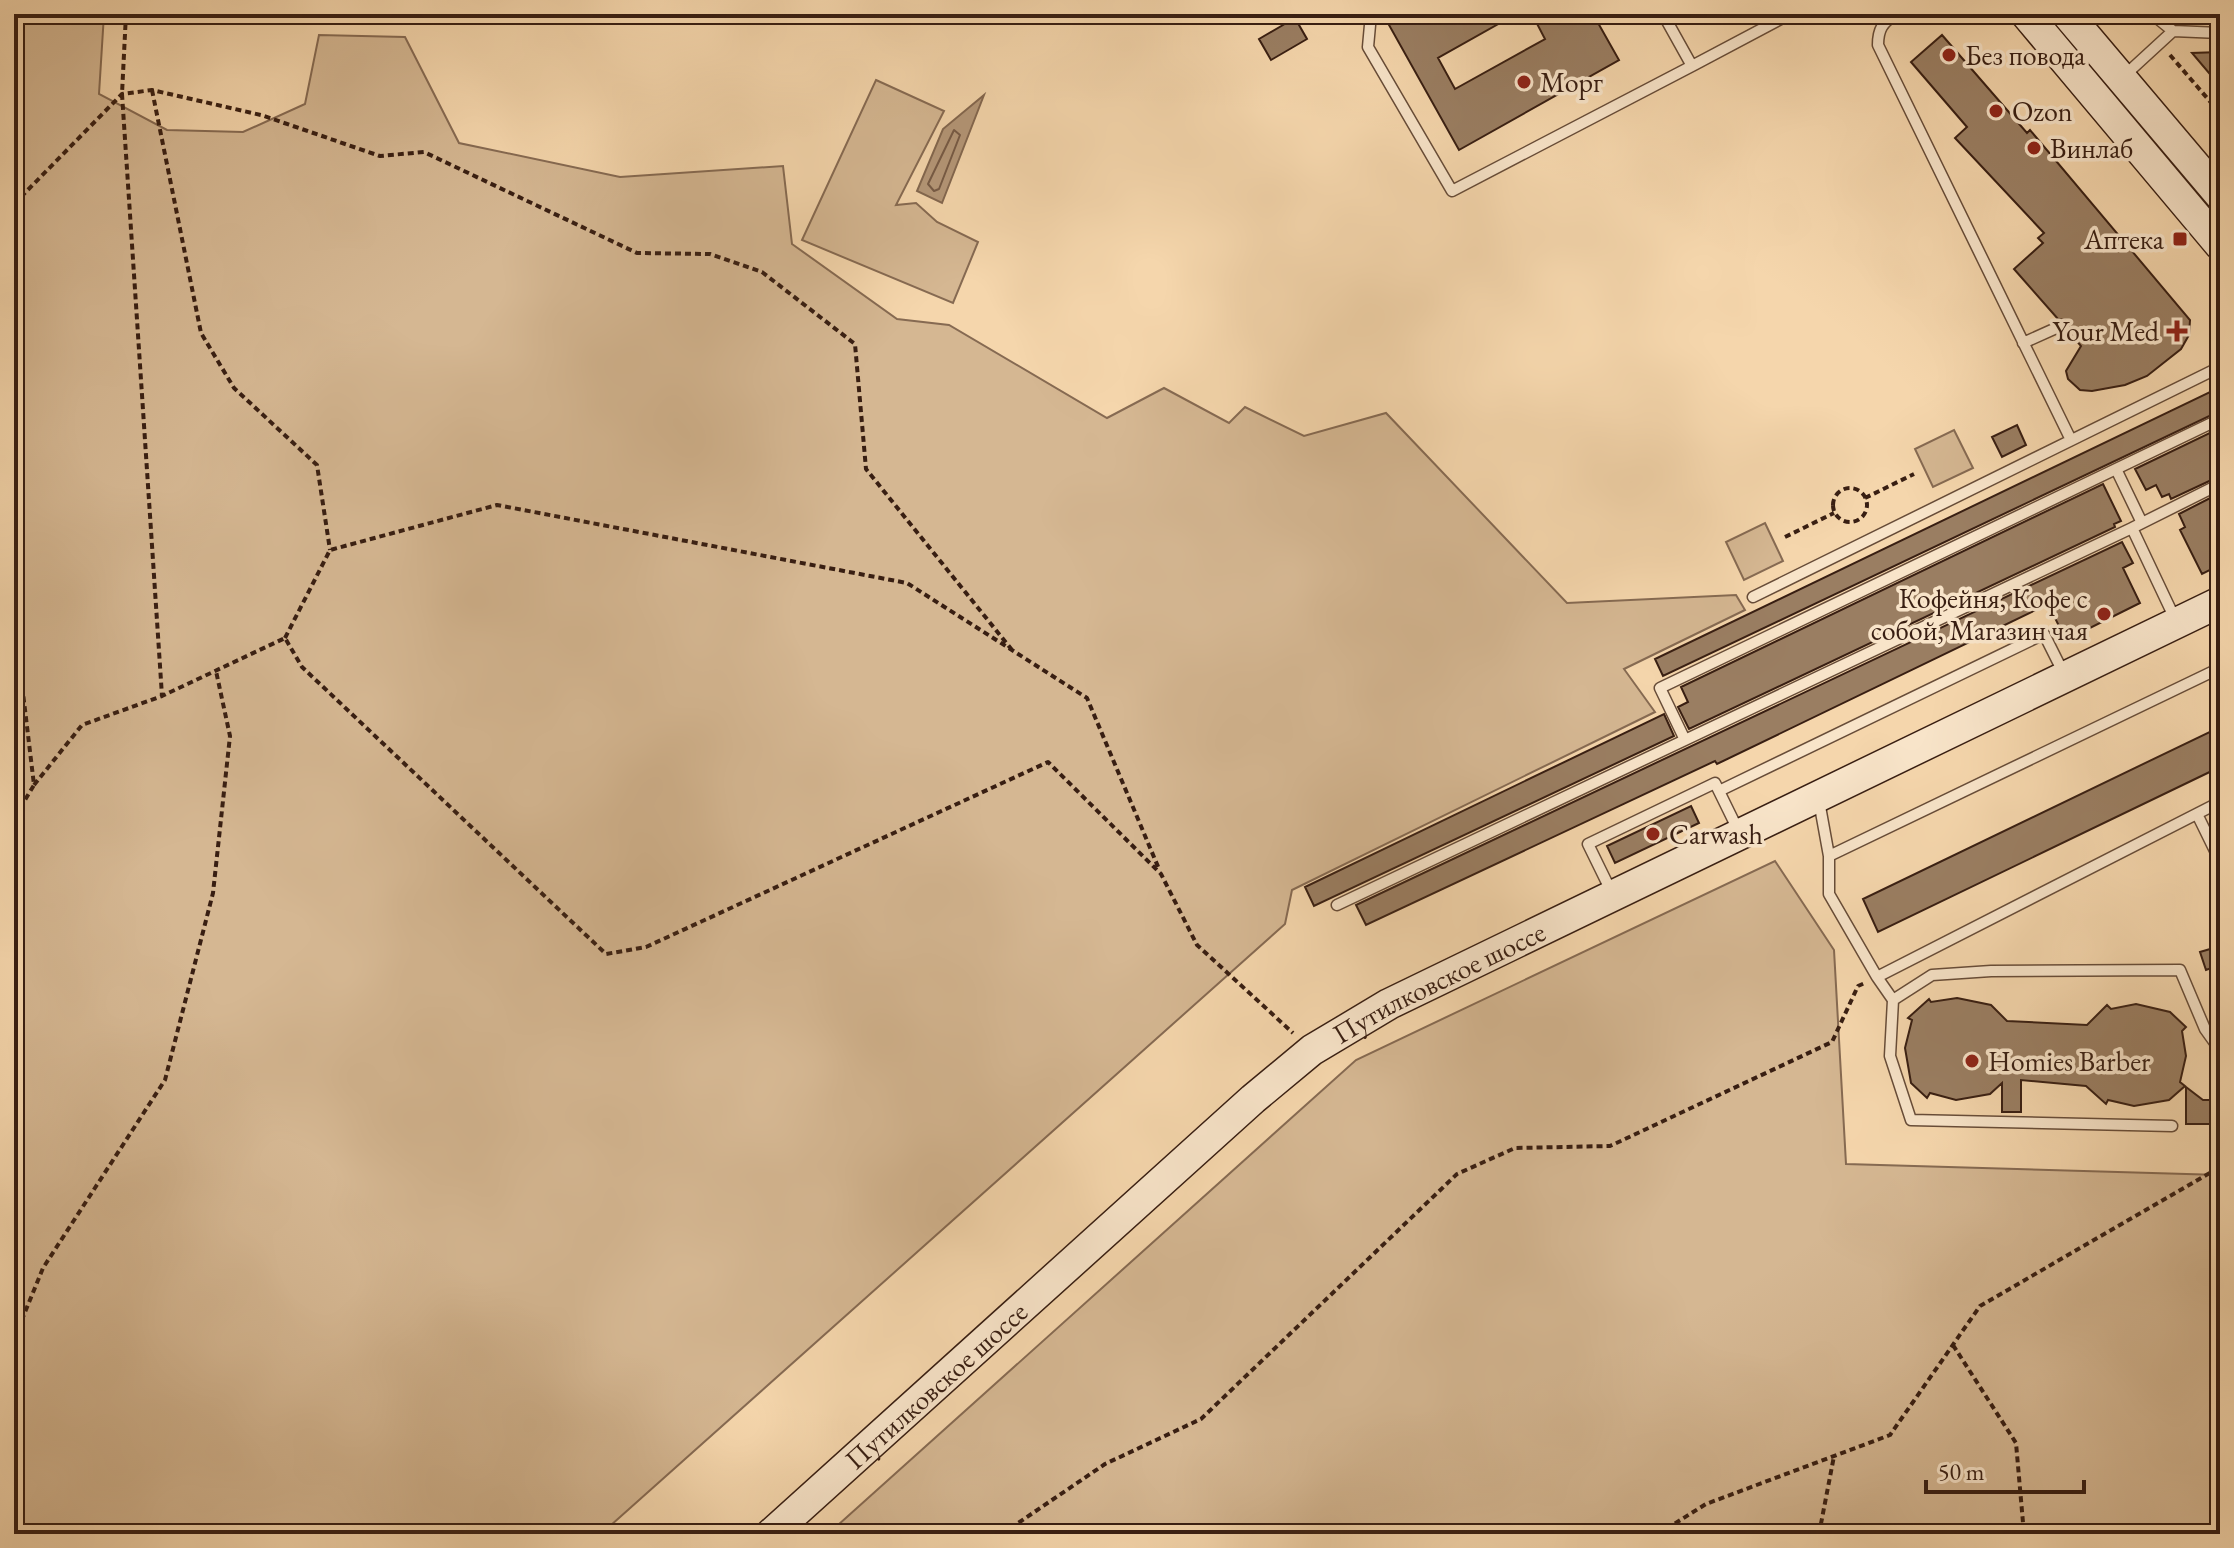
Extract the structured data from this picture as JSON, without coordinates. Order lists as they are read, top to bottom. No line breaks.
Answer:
{"streets":{"main road":["Путилковское шоссе"]},"places":{"other":["Без повода","Морг","Ozon","Винлаб","Кофейня, Кофе с собой, Магазин чая","Carwash","Homies Barber"],"transit":["Аптека"],"health":["Your Med"]},"scale_bar":"50 m"}
